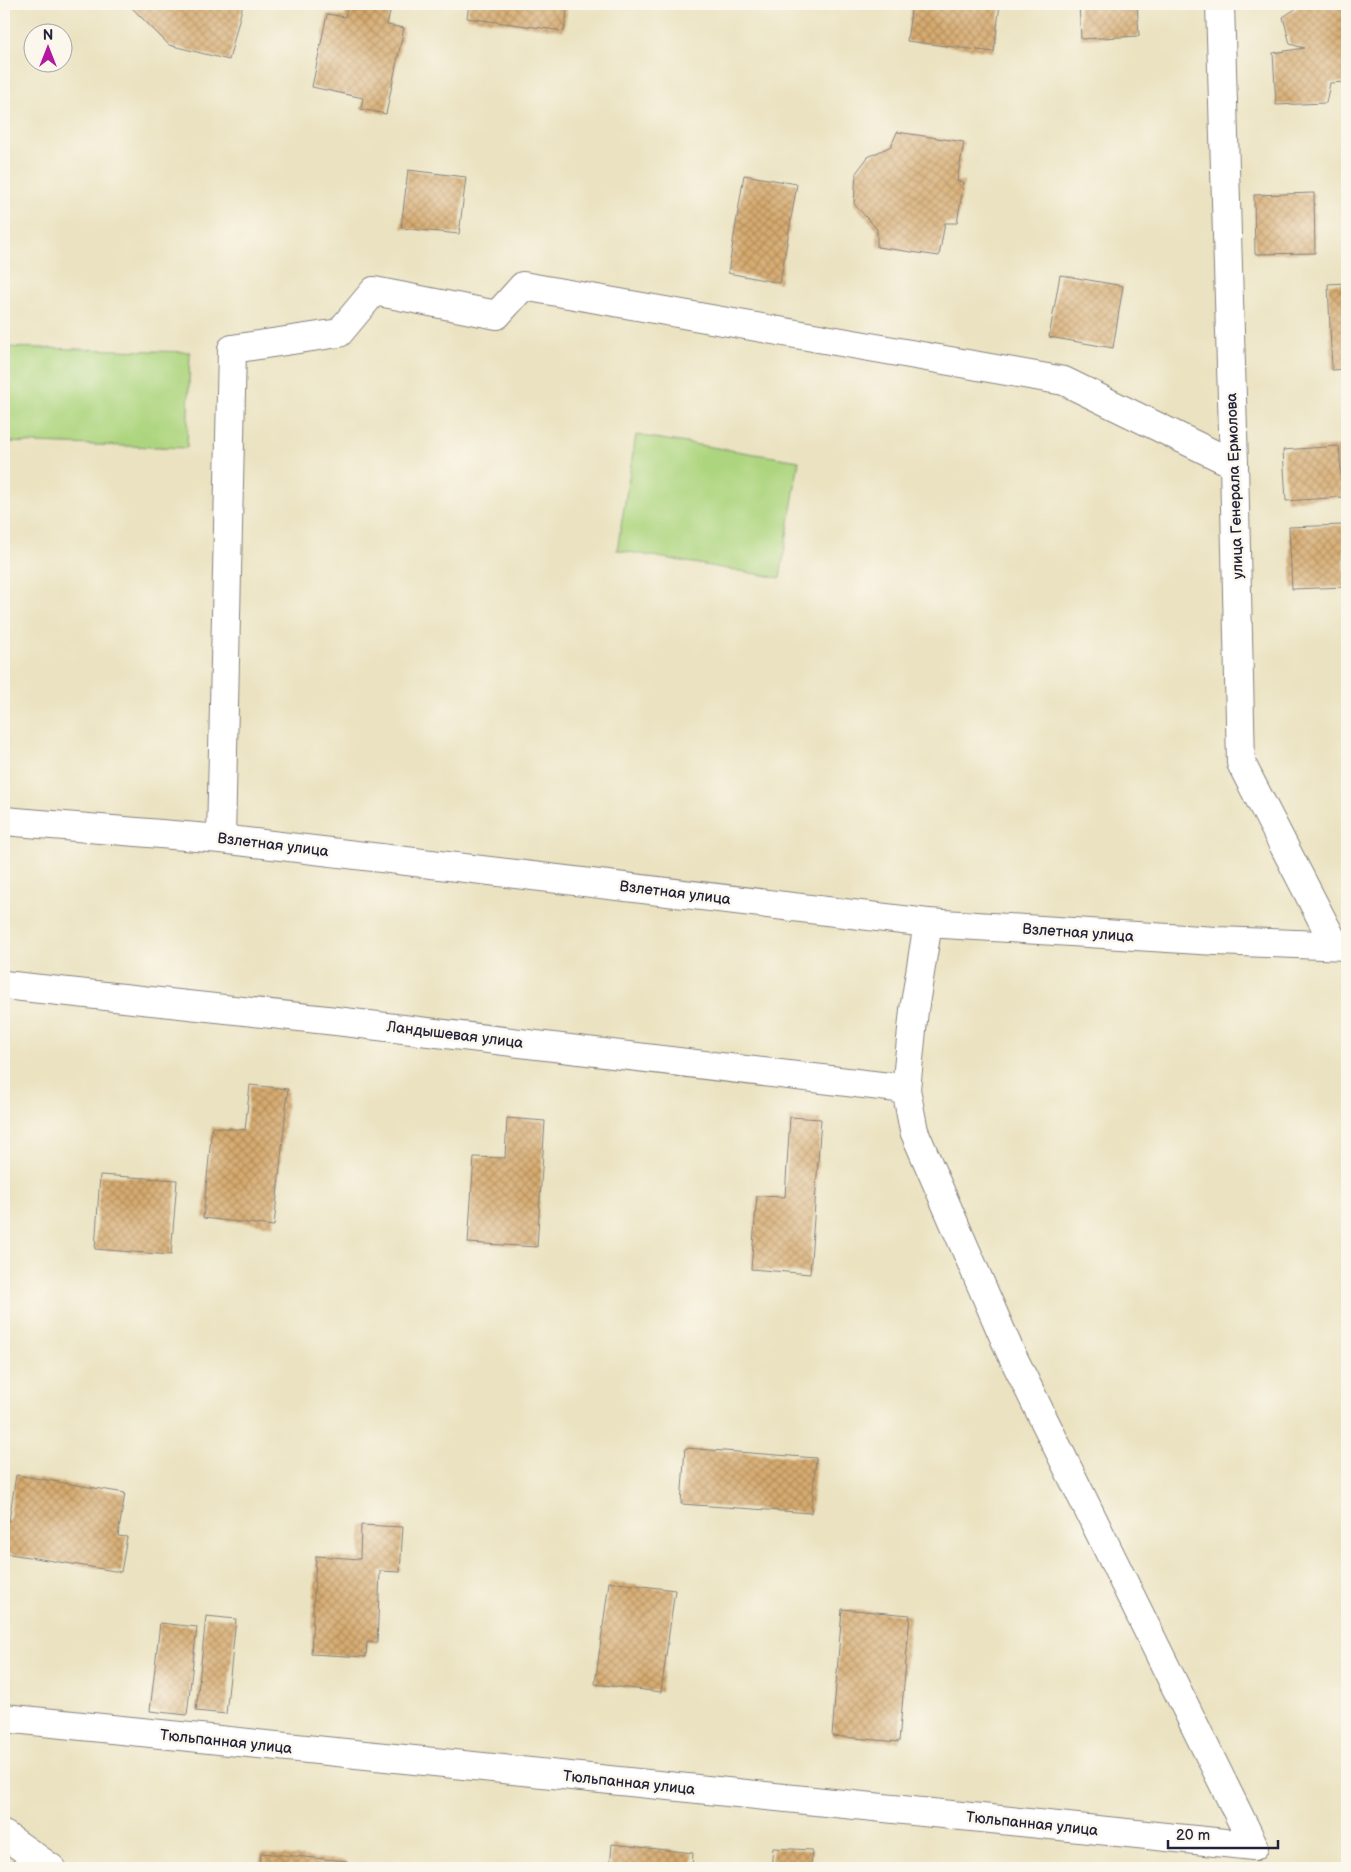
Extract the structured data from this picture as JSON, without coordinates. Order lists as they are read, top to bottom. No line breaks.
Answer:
{"streets":{"street":["улица Генерала Ермолова","Взлетная улица","Ландышевая улица","Тюльпанная улица"]},"crossings":[["улица Генерала Ермолова","Взлетная улица"],["Ландышевая улица","Тюльпанная улица"]],"scale_bar":"20 m","north":"top"}
